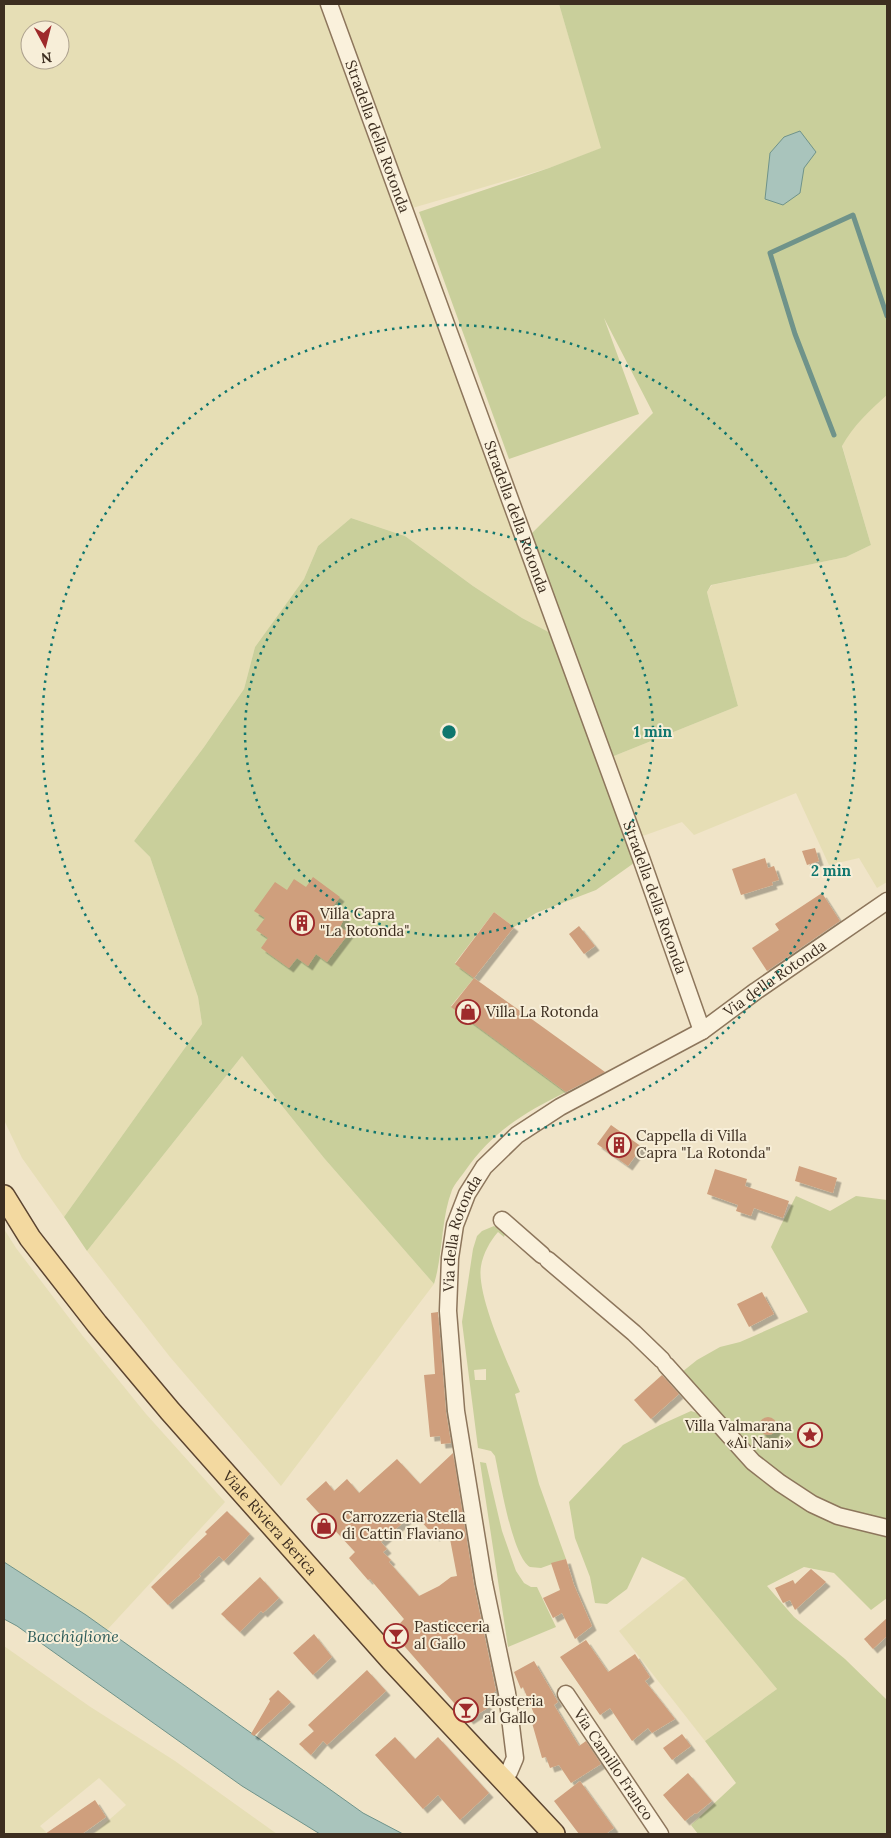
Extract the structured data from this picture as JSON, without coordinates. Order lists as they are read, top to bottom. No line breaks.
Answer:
{"streets":{"main road":["Viale Riviera Berica"],"street":["Stradella della Rotonda","Via della Rotonda","Via Camillo Franco"]},"crossings":[["Stradella della Rotonda","Via della Rotonda"],["Via della Rotonda","Viale Riviera Berica"]],"water":["Bacchiglione"],"places":{"building":["Villa Capra \"La Rotonda\"","Cappella di Villa Capra \"La Rotonda\""],"shop":["Villa La Rotonda","Carrozzeria Stella di Cattin Flaviano"],"place":["Villa Valmarana «Ai Nani»"],"bar":["Pasticceria al Gallo","Hosteria al Gallo"]},"north":"bottom","rings":["1 min","2 min"]}
